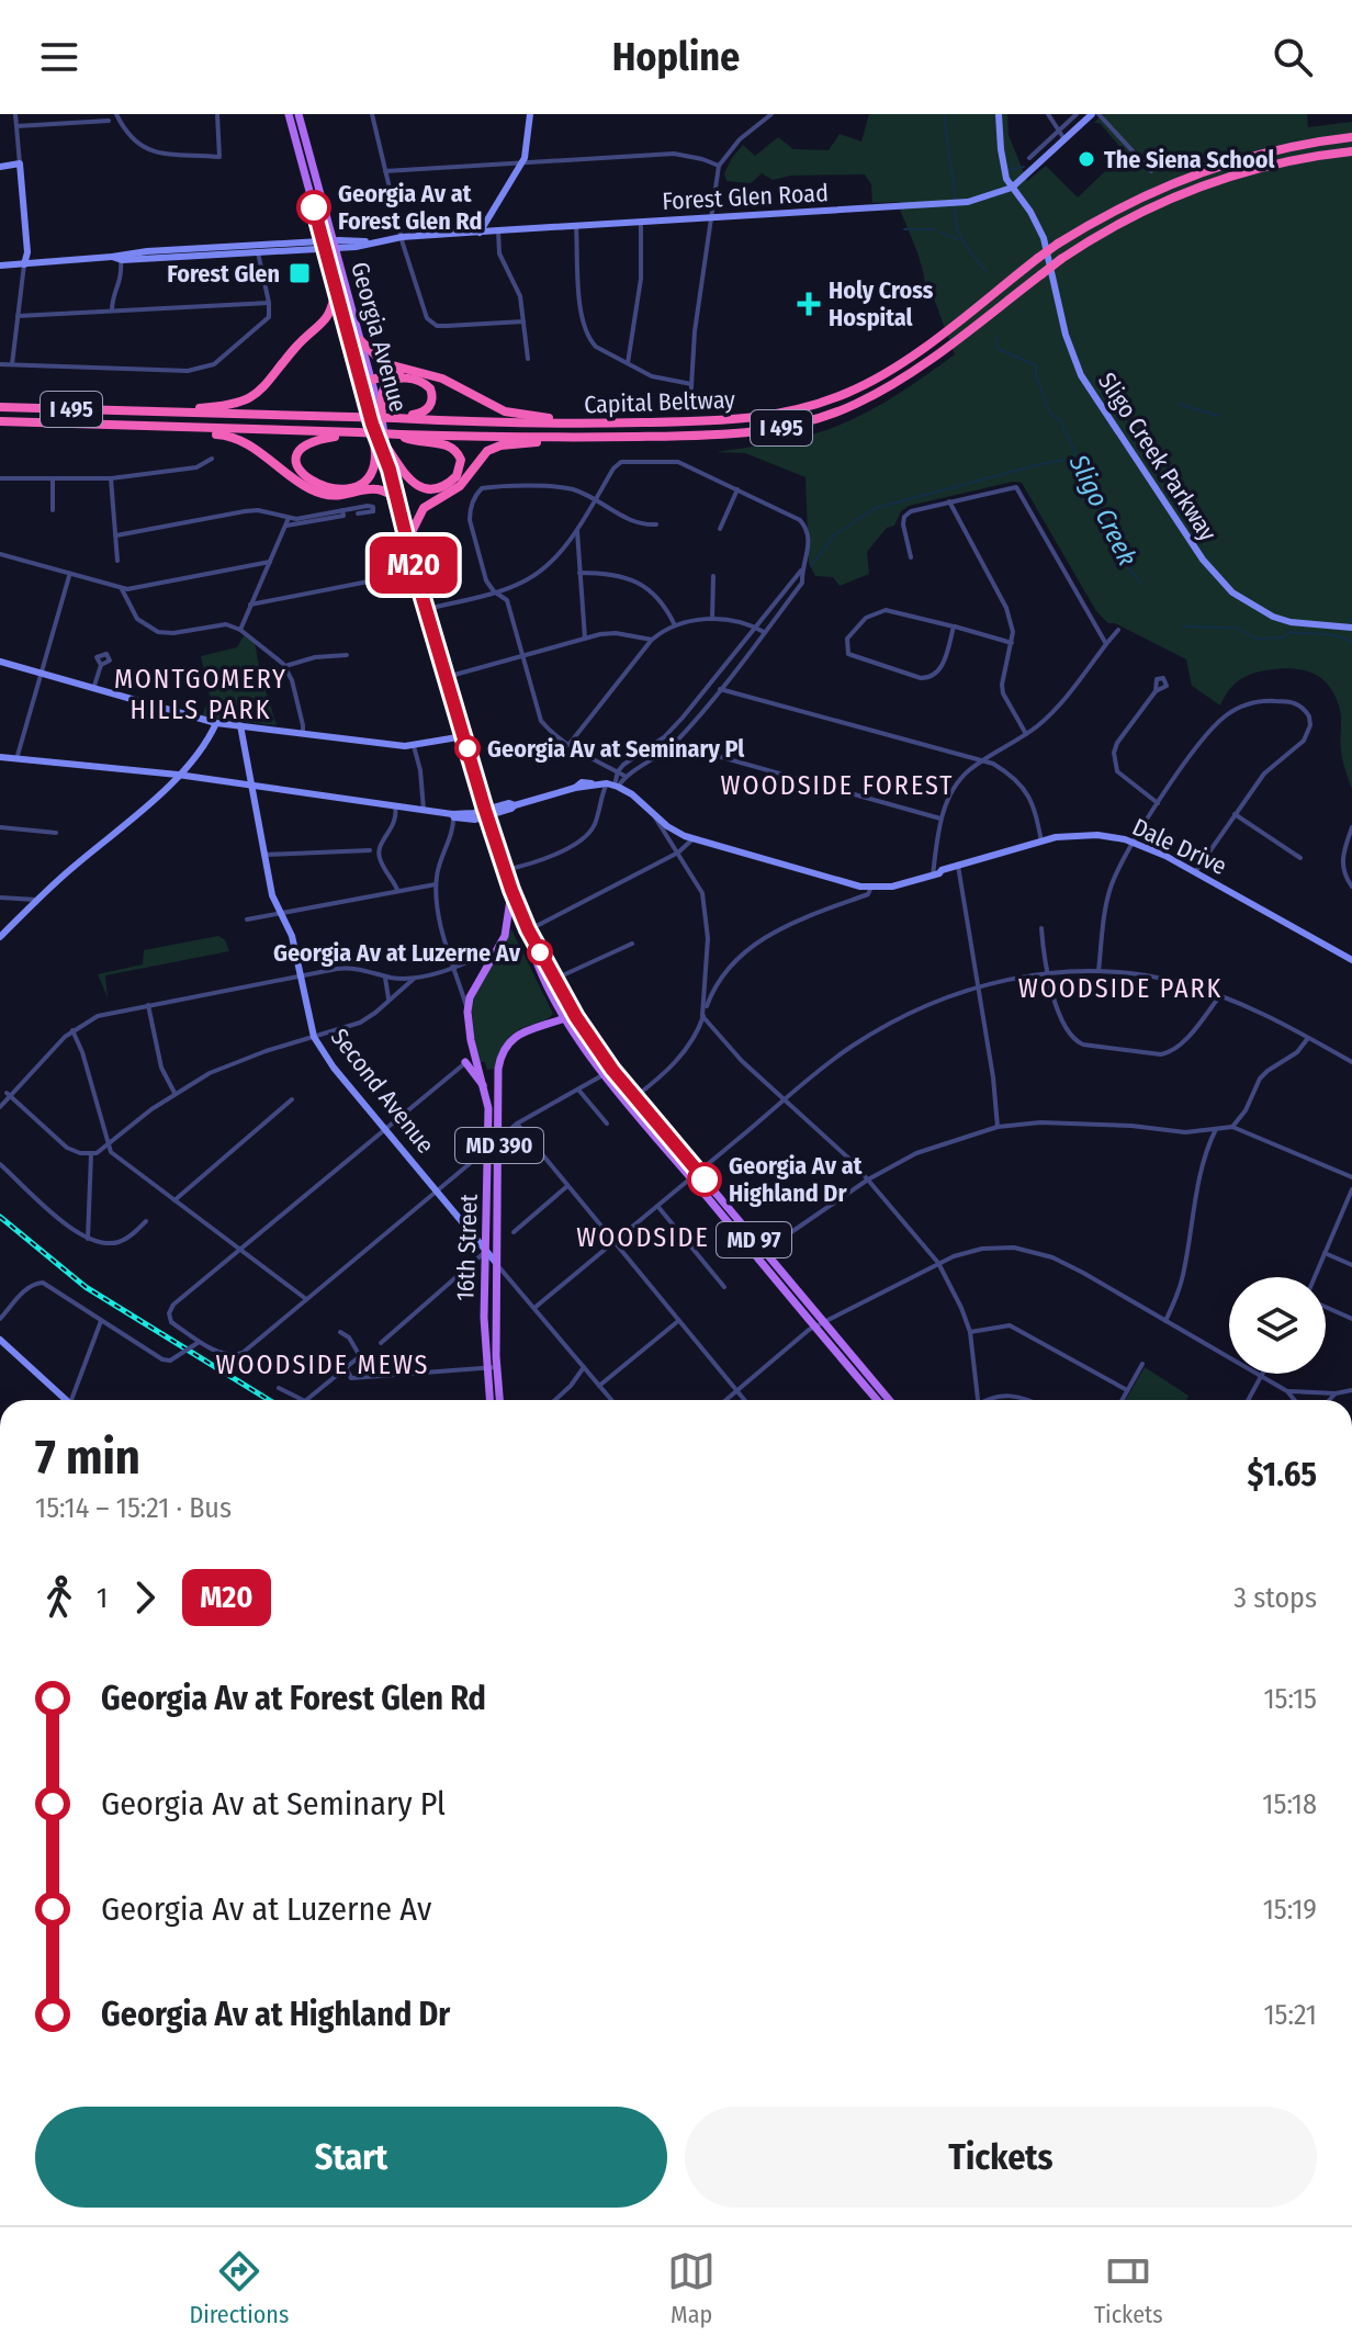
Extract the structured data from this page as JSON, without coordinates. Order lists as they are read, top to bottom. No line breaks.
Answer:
{"streets":{"highway":["Capital Beltway","I 495"],"main road":["Georgia Avenue","MD 390","MD 97","16th Street"],"street":["Forest Glen Road","Sligo Creek Parkway","Dale Drive","Second Avenue"]},"crossings":[["Forest Glen Road","Georgia Avenue"],["Forest Glen Road","Sligo Creek Parkway"],["Georgia Avenue","16th Street"],["Second Avenue","16th Street"]],"districts":["MONTGOMERY HILLS PARK","WOODSIDE FOREST","WOODSIDE PARK","WOODSIDE","WOODSIDE MEWS"],"water":["Sligo Creek"],"places":{"other":["The Siena School","Georgia Av at Forest Glen Rd","Georgia Av at Seminary Pl","Georgia Av at Luzerne Av","Georgia Av at Highland Dr"],"transit":["Forest Glen"],"health":["Holy Cross Hospital"]},"lines":["bus line M20"],"page":{"header":"Hopline","on_map":"M20","heading":["7 min","15:14 – 15:21 · Bus","$1.65"],"legs":["1","M20","3 stops"],"list":[{"name":"Georgia Av at Forest Glen Rd","value":"15:15"},{"name":"Georgia Av at Seminary Pl","value":"15:18"},{"name":"Georgia Av at Luzerne Av","value":"15:19"},{"name":"Georgia Av at Highland Dr","value":"15:21"}],"buttons":["Start","Tickets"],"tabs":["Directions","Map","Tickets"]}}
